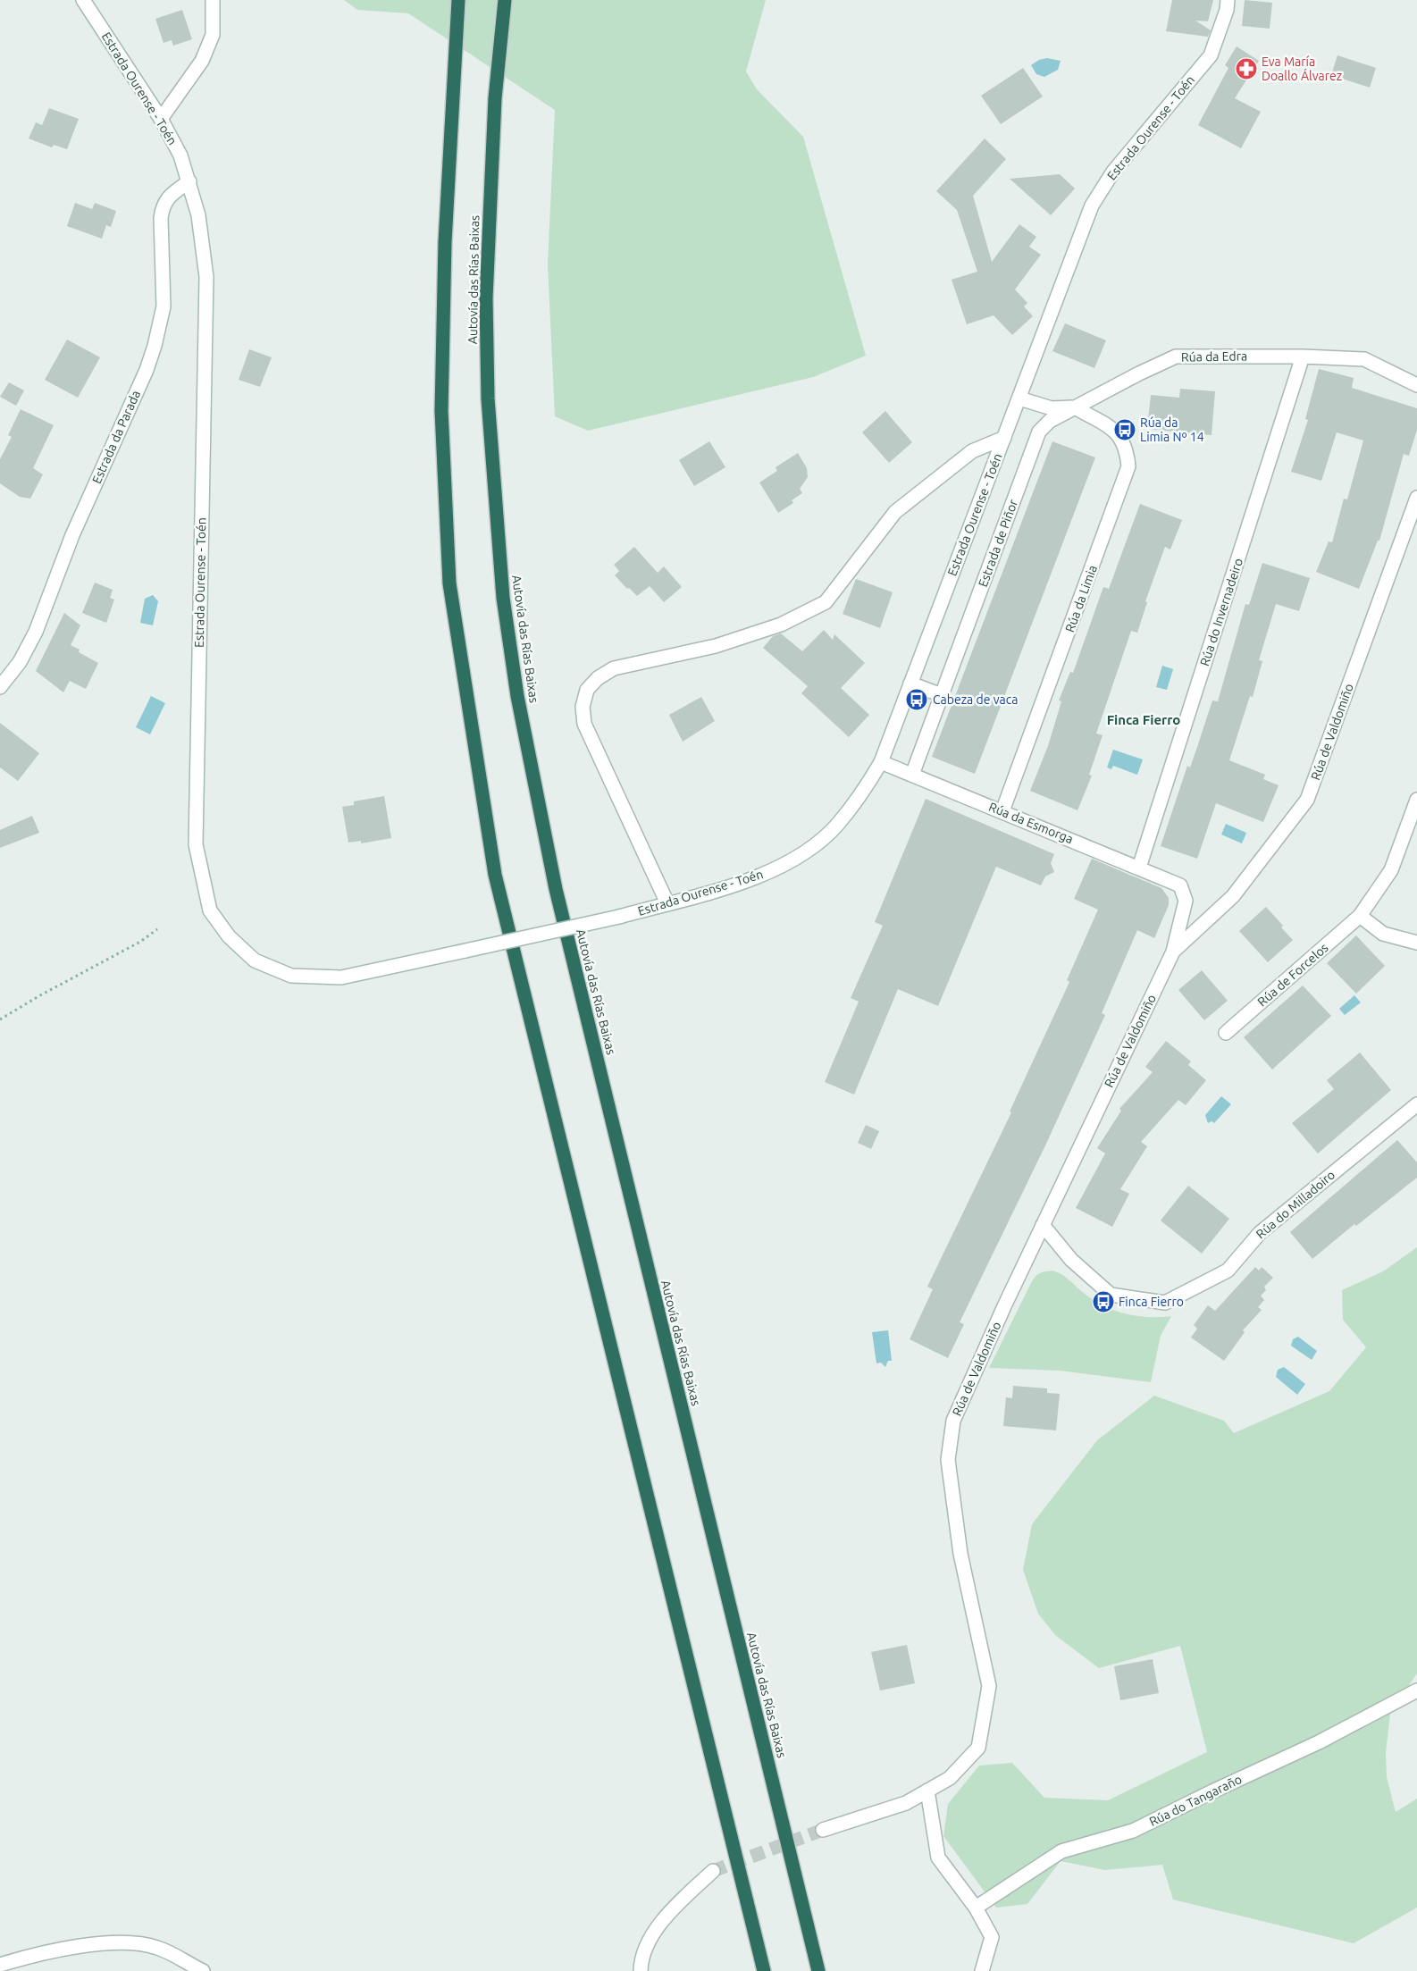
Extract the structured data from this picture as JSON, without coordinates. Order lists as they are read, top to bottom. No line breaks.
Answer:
{"streets":{"highway":["Autovía das Rías Baixas"],"street":["Estrada Ourense - Toén","Rúa da Edra","Estrada da Parada","Estrada de Piñor","Rúa da Limia","Rúa do Invernadeiro","Rúa de Valdomiño","Rúa da Esmorga","Rúa de Forcelos","Rúa do Milladoiro","Rúa do Tangaraño"]},"crossings":[["Estrada Ourense - Toén","Rúa da Edra"],["Estrada Ourense - Toén","Estrada da Parada"],["Estrada Ourense - Toén","Rúa da Esmorga"],["Rúa da Edra","Estrada de Piñor"],["Rúa da Edra","Rúa da Limia"],["Rúa da Edra","Rúa do Invernadeiro"],["Estrada de Piñor","Rúa da Limia"],["Estrada de Piñor","Rúa da Esmorga"],["Rúa da Limia","Rúa da Esmorga"],["Rúa do Invernadeiro","Rúa da Esmorga"],["Rúa de Valdomiño","Rúa da Esmorga"],["Rúa de Valdomiño","Rúa do Milladoiro"]],"districts":["Finca Fierro"],"places":{"pharmacy":["Eva María Doallo Álvarez"],"bus stop":["Rúa da Limia Nº 14","Cabeza de vaca","Finca Fierro"]}}
